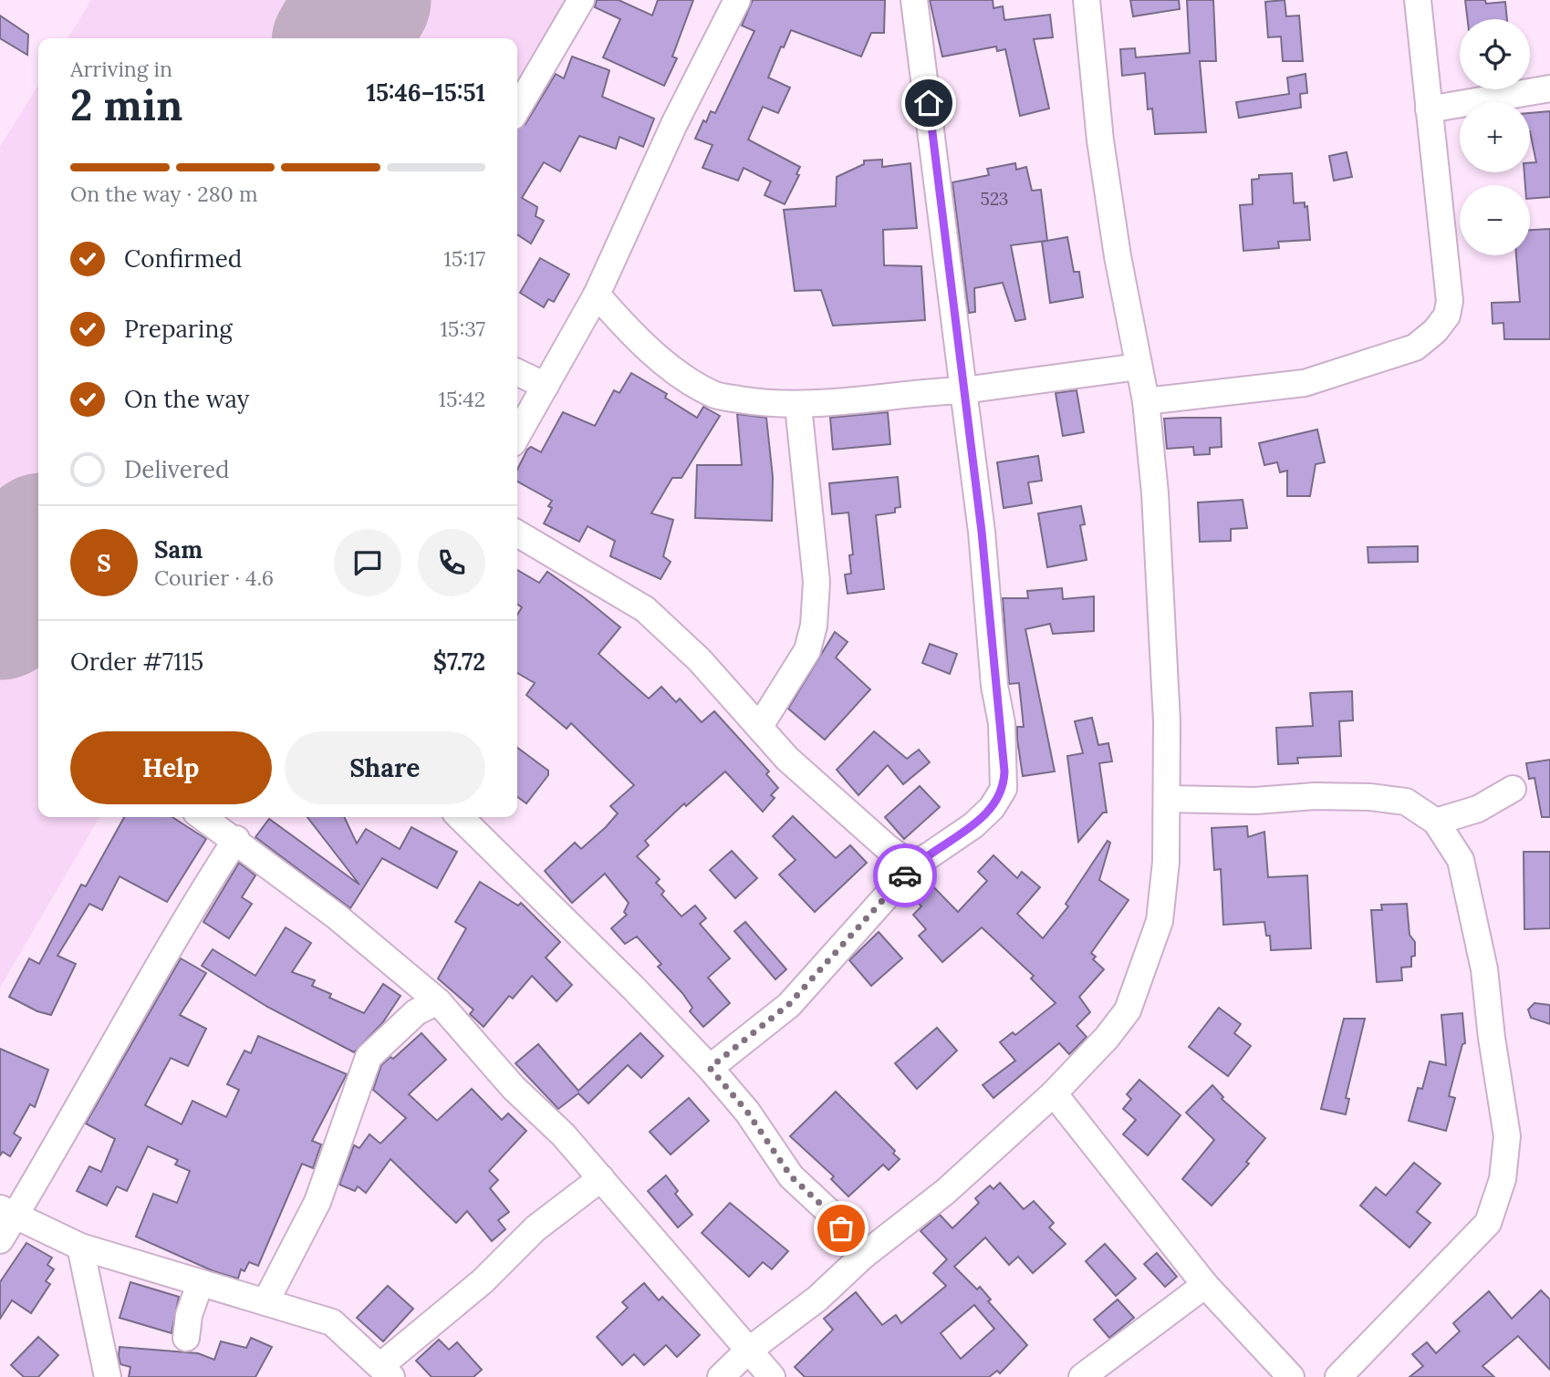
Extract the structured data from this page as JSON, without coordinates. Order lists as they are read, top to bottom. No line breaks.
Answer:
{"house_numbers":["523"],"page":{"map_buttons":["+","−"],"heading":["2 min","Arriving in","15:46–15:51"],"panel":["Sam","Courier · 4.6","Order #7115","$7.72"],"bar":"On the way · 280 m","list":[["Confirmed","15:17"],["Preparing","15:37"],["On the way","15:42"],"Delivered"],"round":"S","buttons":["Help","Share"]}}
